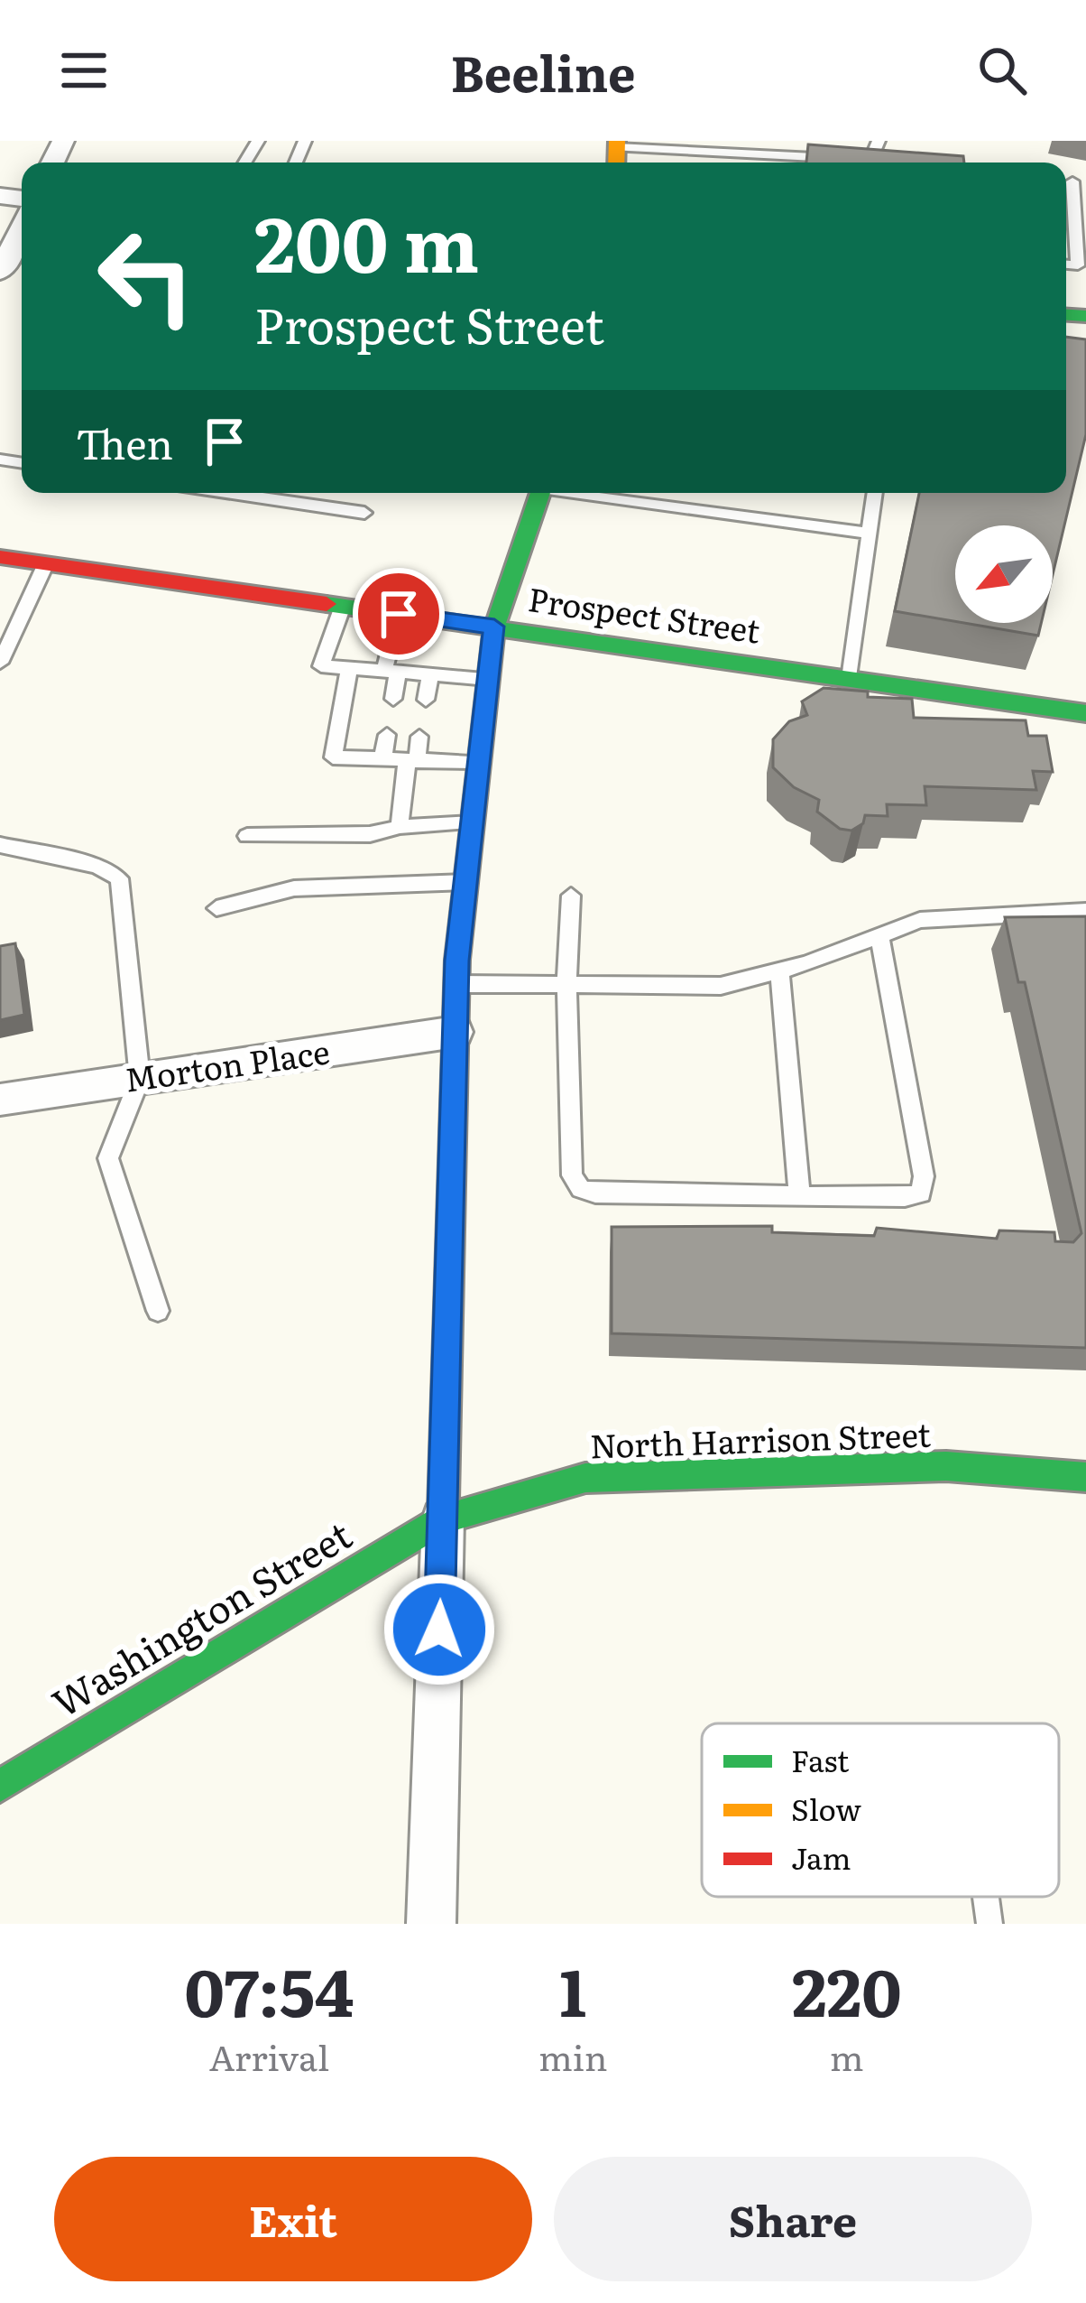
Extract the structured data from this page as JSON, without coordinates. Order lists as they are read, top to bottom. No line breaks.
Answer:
{"streets":{"street":["Prospect Street","Morton Place","North Harrison Street","Washington Street"]},"crossings":[["North Harrison Street","Washington Street"]],"legend":["Fast","Slow","Jam"],"north":"bottom left","page":{"header":"Beeline","turn":["200 m","Prospect Street"],"then":"Then","eta":["07:54","Arrival","1","min","220","m"],"buttons":["Exit","Share"]}}
